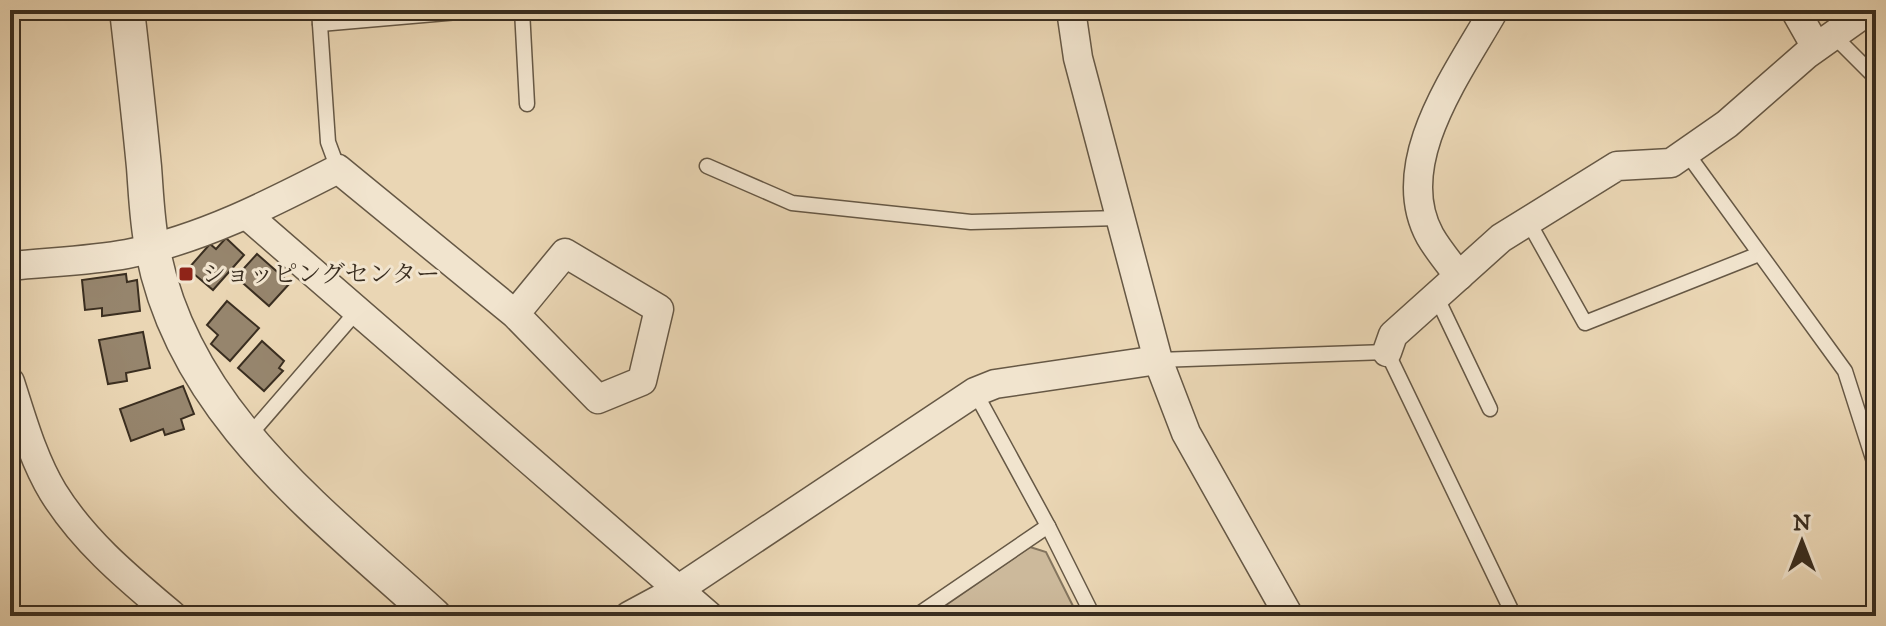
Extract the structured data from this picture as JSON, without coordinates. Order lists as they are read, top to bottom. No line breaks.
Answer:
{"places":{"transit":["ショッピングセンター"]},"north":"top"}
